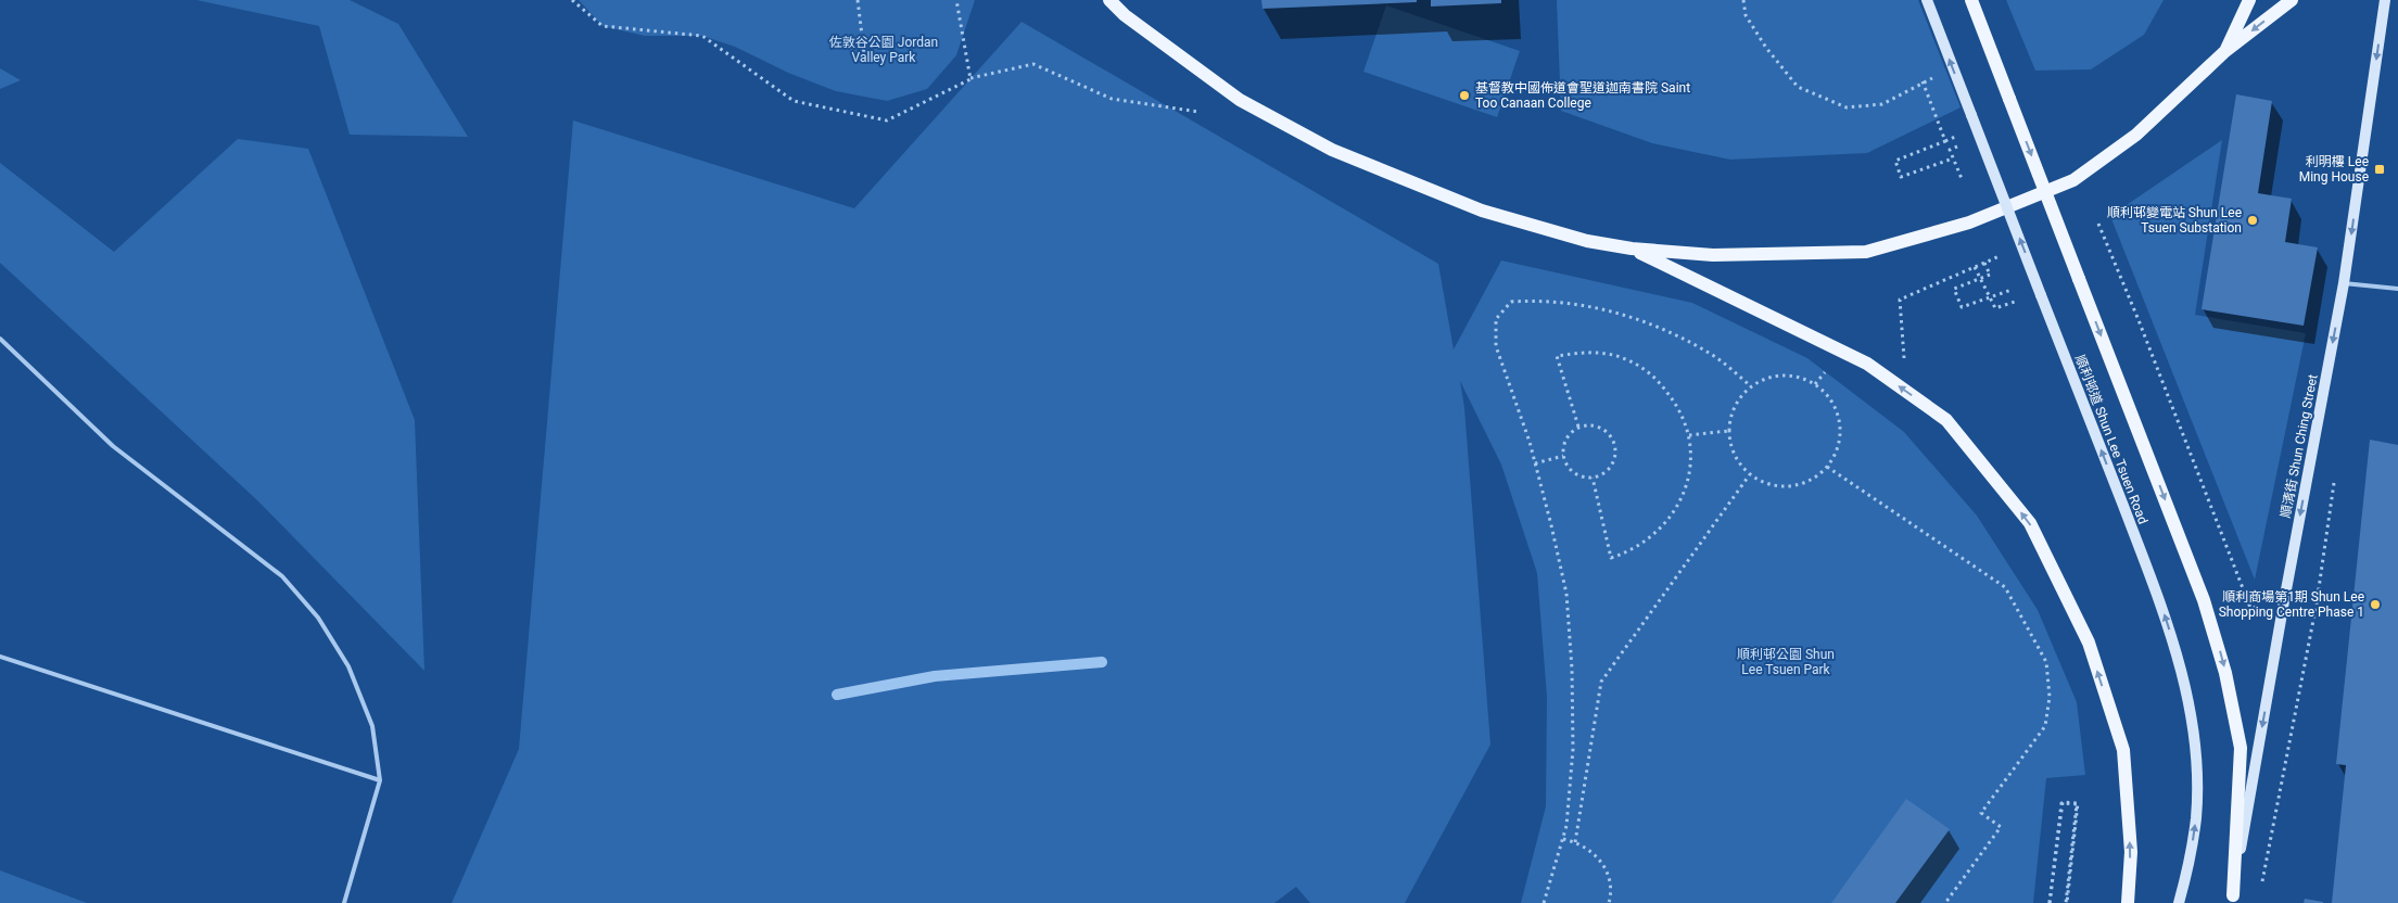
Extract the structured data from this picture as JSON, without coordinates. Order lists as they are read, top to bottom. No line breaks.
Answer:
{"streets":{"main road":["順利邨道 Shun Lee Tsuen Road","順清街 Shun Ching Street"]},"one_way":["順清街 Shun Ching Street"],"parks":["佐敦谷公園 Jordan Valley Park","順利邨公園 Shun Lee Tsuen Park"],"places":{"other":["基督教中國佈道會聖道迦南書院 Saint Too Canaan College","順利邨變電站 Shun Lee Tsuen Substation","順利商場第1期 Shun Lee Shopping Centre Phase 1"],"transit":["利明樓 Lee Ming House"]}}
